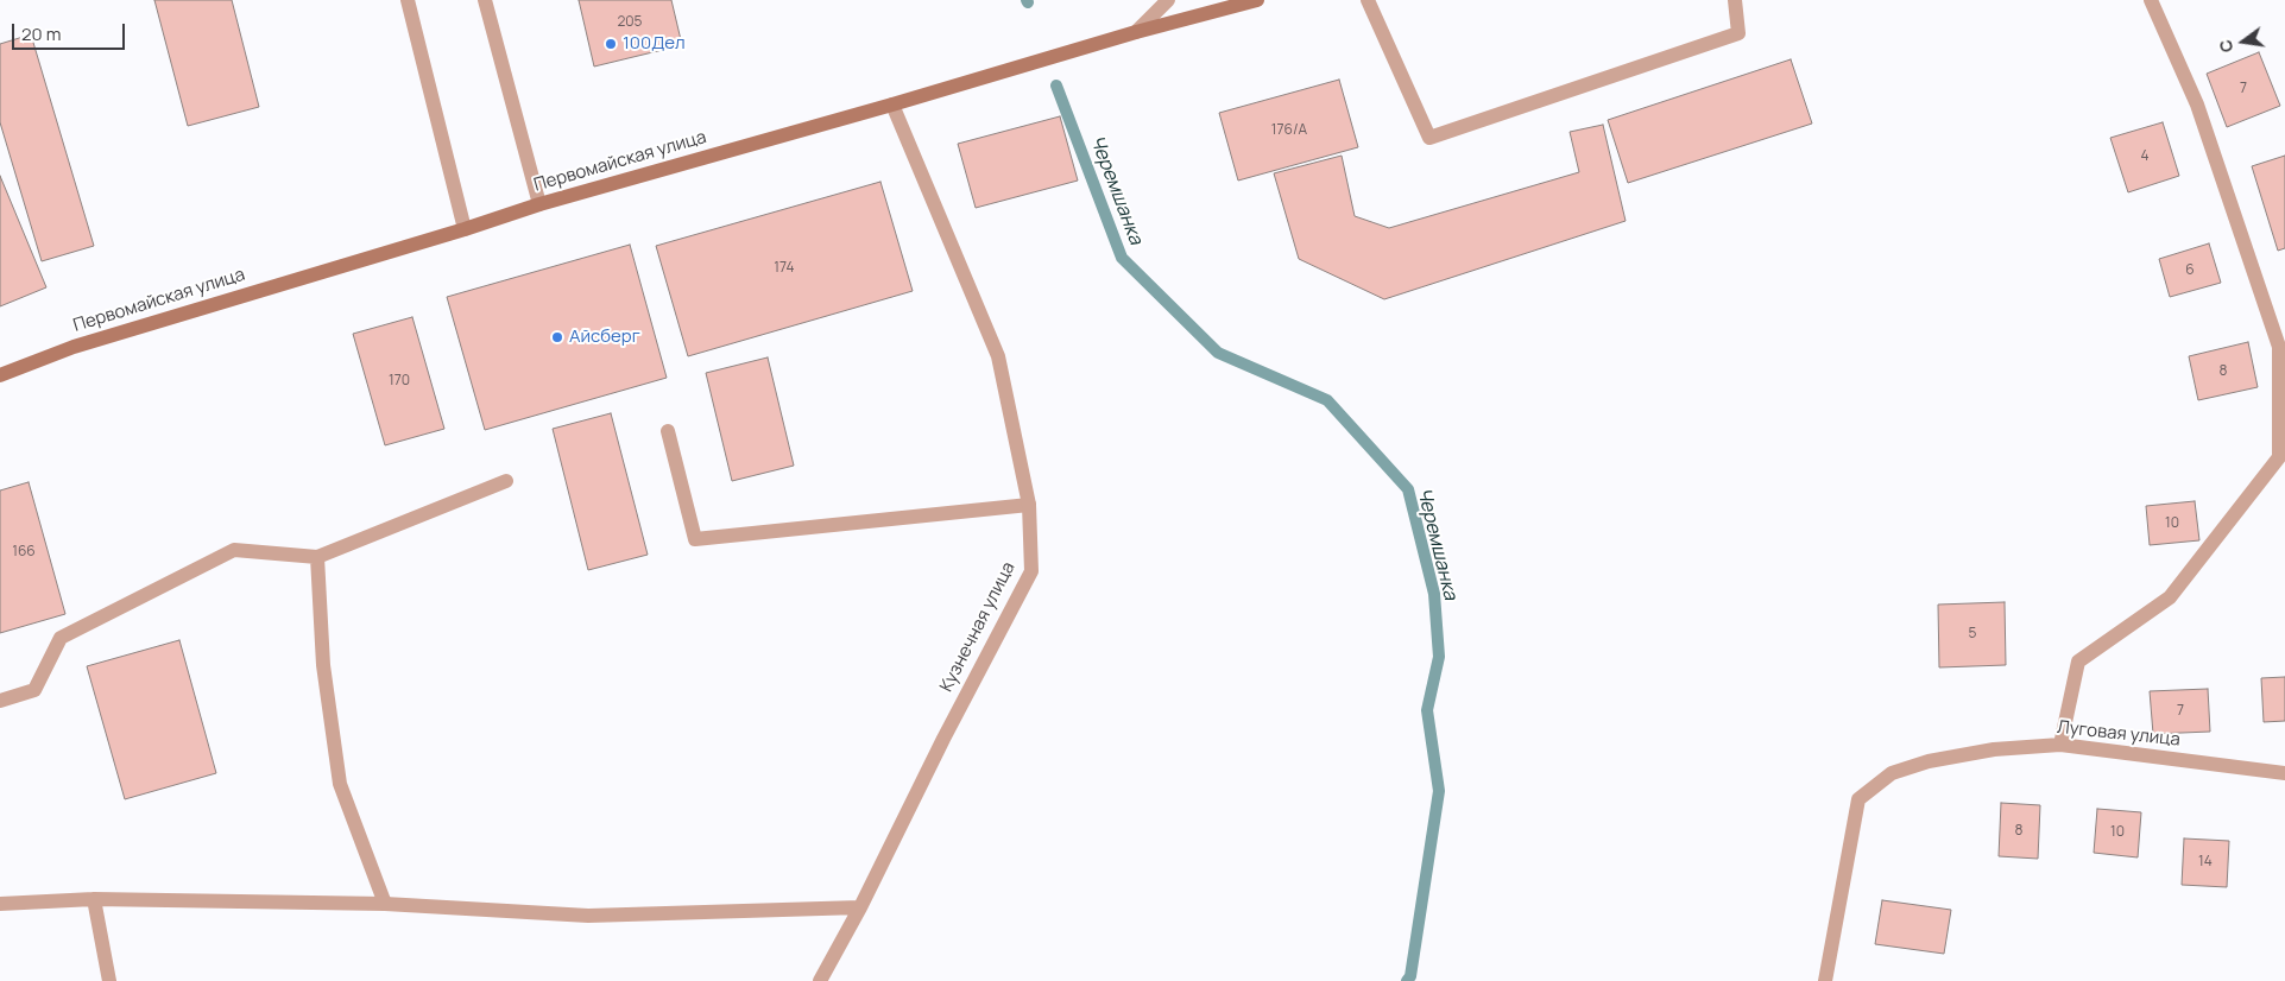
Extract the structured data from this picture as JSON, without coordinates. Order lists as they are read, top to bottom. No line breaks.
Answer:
{"streets":{"main road":["Первомайская улица"],"street":["Кузнечная улица","Луговая улица"]},"crossings":[["Первомайская улица","Кузнечная улица"]],"water":["Черемшанка"],"places":["100Дел","Айсберг"],"house_numbers":["205","7","176/А","4","174","6","8","170","10","166","5","7","8","10","14"],"scale_bar":"20 m","north":"left"}
